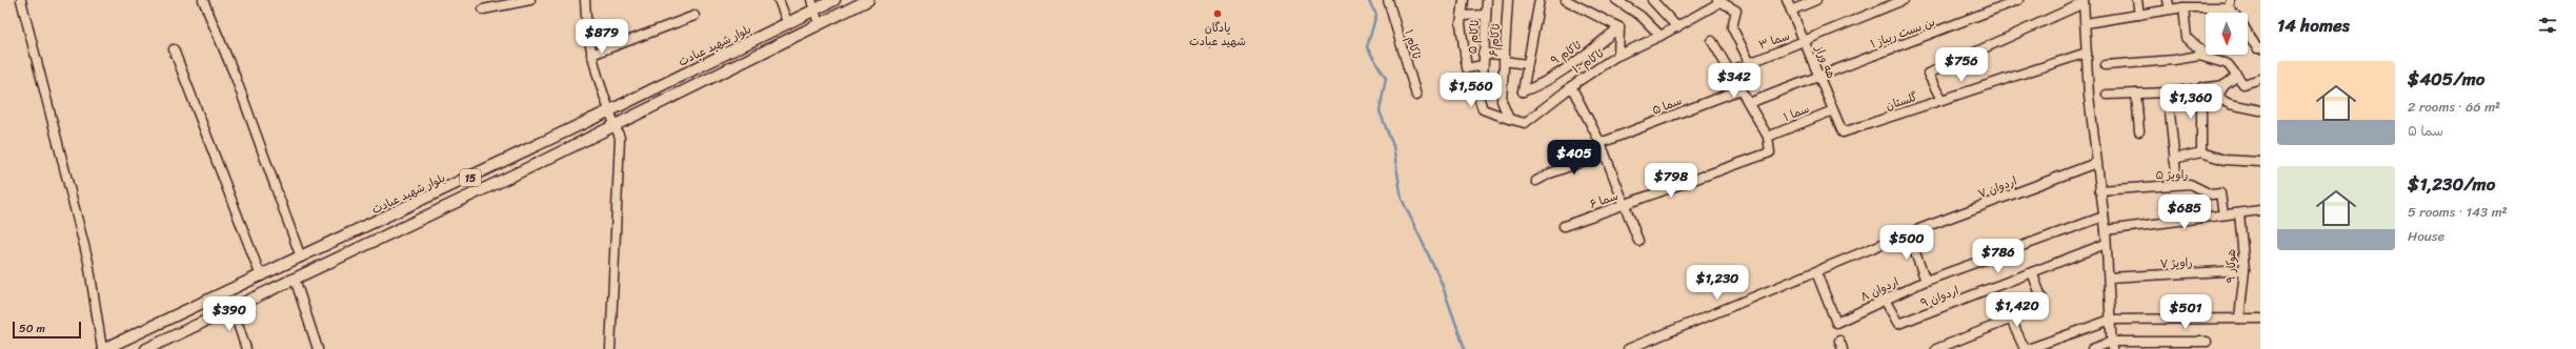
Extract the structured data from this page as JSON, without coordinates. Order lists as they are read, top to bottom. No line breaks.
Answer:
{"streets":{"main road":["بلوار شهید عبادت","15"],"street":["بن بست ریباز ۱","ئاکام ۵","ئاکام ۶","سما ۳","ئاکام ۱","ئاکام ۹","ئاکام ۱۰","هه وراز","گلستان","سما ۵","سما ۱","راویژ ۵","اردوان ۷","سما ۶","راویژ ۷","هوکار ۹","اردوان ۸","اردوان ۹"]},"crossings":[["بن بست ریباز ۱","هه وراز"],["ئاکام ۵","ئاکام ۱۰"],["سما ۳","هه وراز"],["هه وراز","گلستان"],["هه وراز","سما ۱"],["سما ۱","سما ۶"],["اردوان ۷","اردوان ۸"],["راویژ ۷","هوکار ۹"],["اردوان ۸","اردوان ۹"]],"places":["پادگان شهید عبادت"],"scale_bar":"50 m","north":"bottom","page":{"heading":"14 homes","price":["$879","$756","$342","$1,560","$1,360","$405","$798","$685","$500","$786","$1,230","$1,420","$501","$390"],"list":[{"name":"$405/mo","note":"2 rooms · 66 m² · سما ۵"},{"name":"$1,230/mo","note":"5 rooms · 143 m² · House"}],"scale":"50 m"}}
